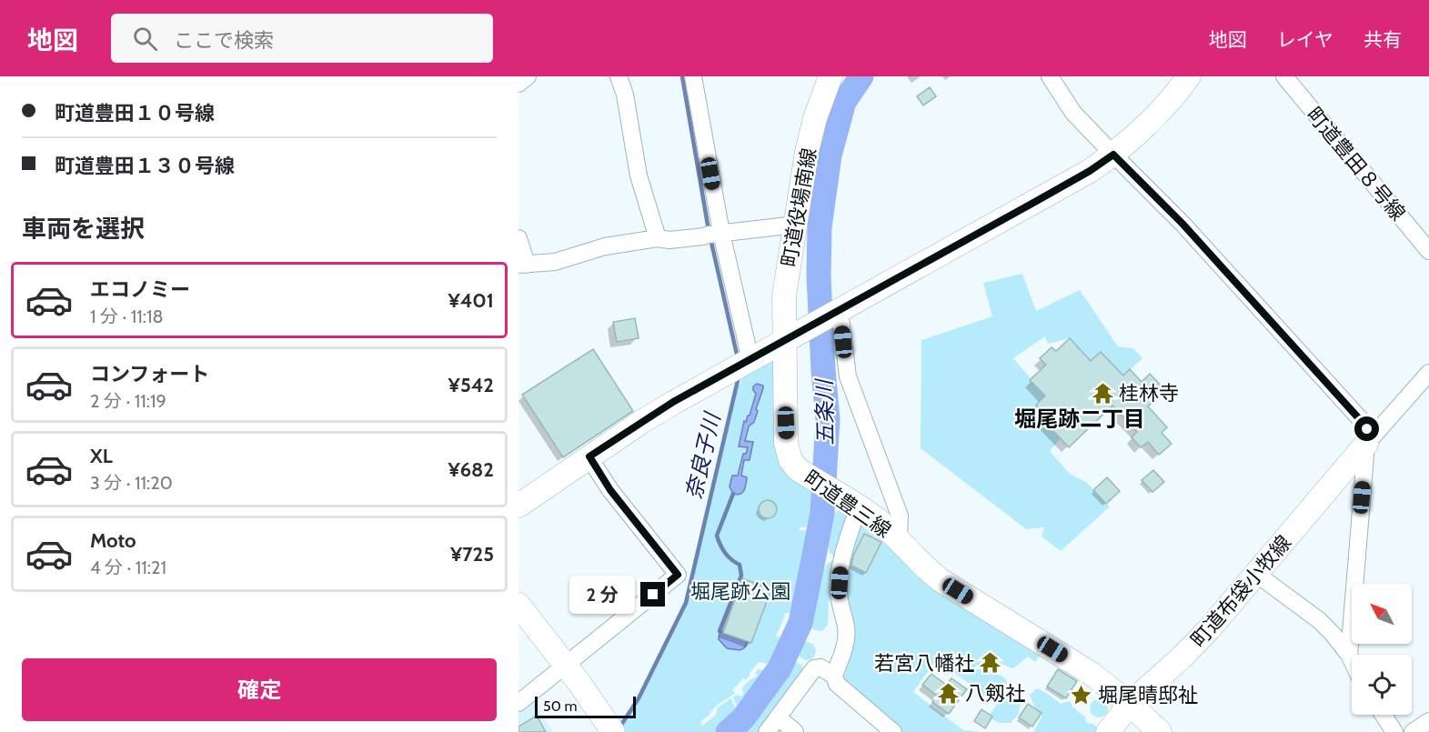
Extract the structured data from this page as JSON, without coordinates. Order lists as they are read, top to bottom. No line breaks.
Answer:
{"streets":{"street":["町道豊田８号線","町道役場南線","町道豊三線","町道布袋小牧線"]},"crossings":[["町道役場南線","町道豊三線"],["町道豊三線","町道布袋小牧線"]],"districts":["堀尾跡二丁目"],"water":["五条川","奈良子川"],"parks":["堀尾跡公園"],"places":{"temple":["桂林寺","若宮八幡社","八剱社"],"place":["堀尾晴邸祉"]},"scale_bar":"50 m","north":"top left","page":{"header":"地図","search":"ここで検索","nav":["地図","レイヤ","共有"],"banner":["町道豊田１０号線","町道豊田１３０号線"],"heading":"車両を選択","list":[{"name":"エコノミー","note":"1 分 · 11:18","value":"¥401"},{"name":"コンフォート","note":"2 分 · 11:19","value":"¥542"},{"name":"XL","note":"3 分 · 11:20","value":"¥682"},{"name":"Moto","note":"4 分 · 11:21","value":"¥725"}],"bubble":"2 分","buttons":"確定","scale":"50 m"}}
